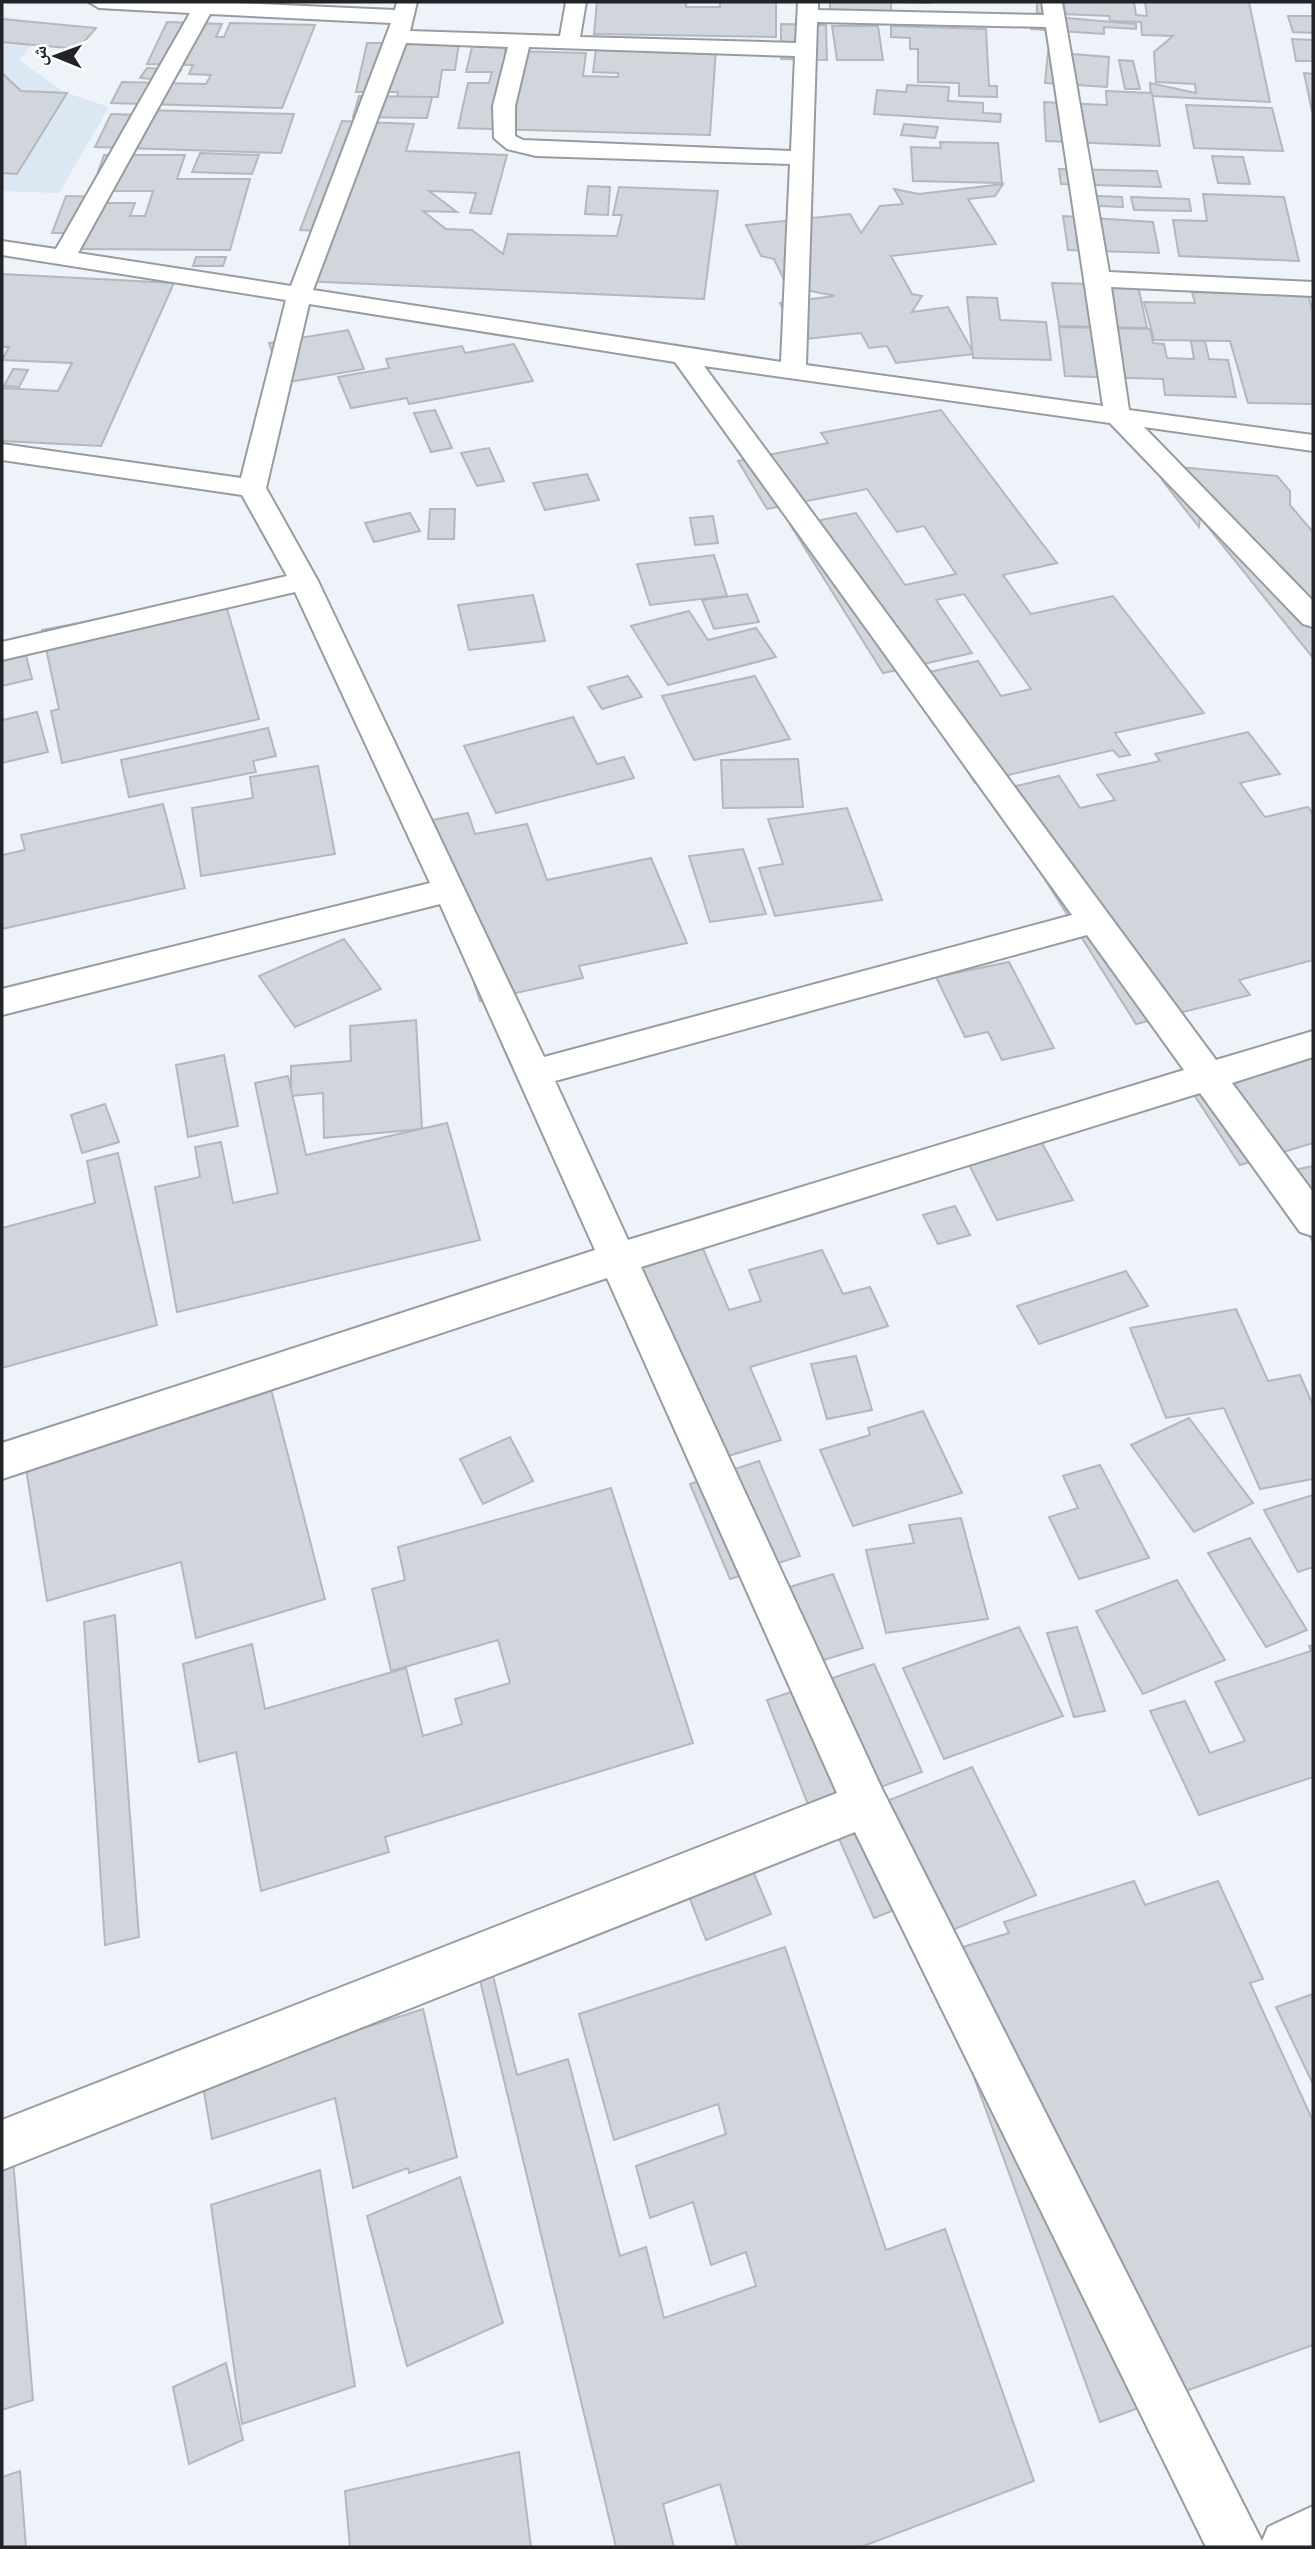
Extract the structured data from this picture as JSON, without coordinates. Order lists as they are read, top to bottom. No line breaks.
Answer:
{"north":"left"}
